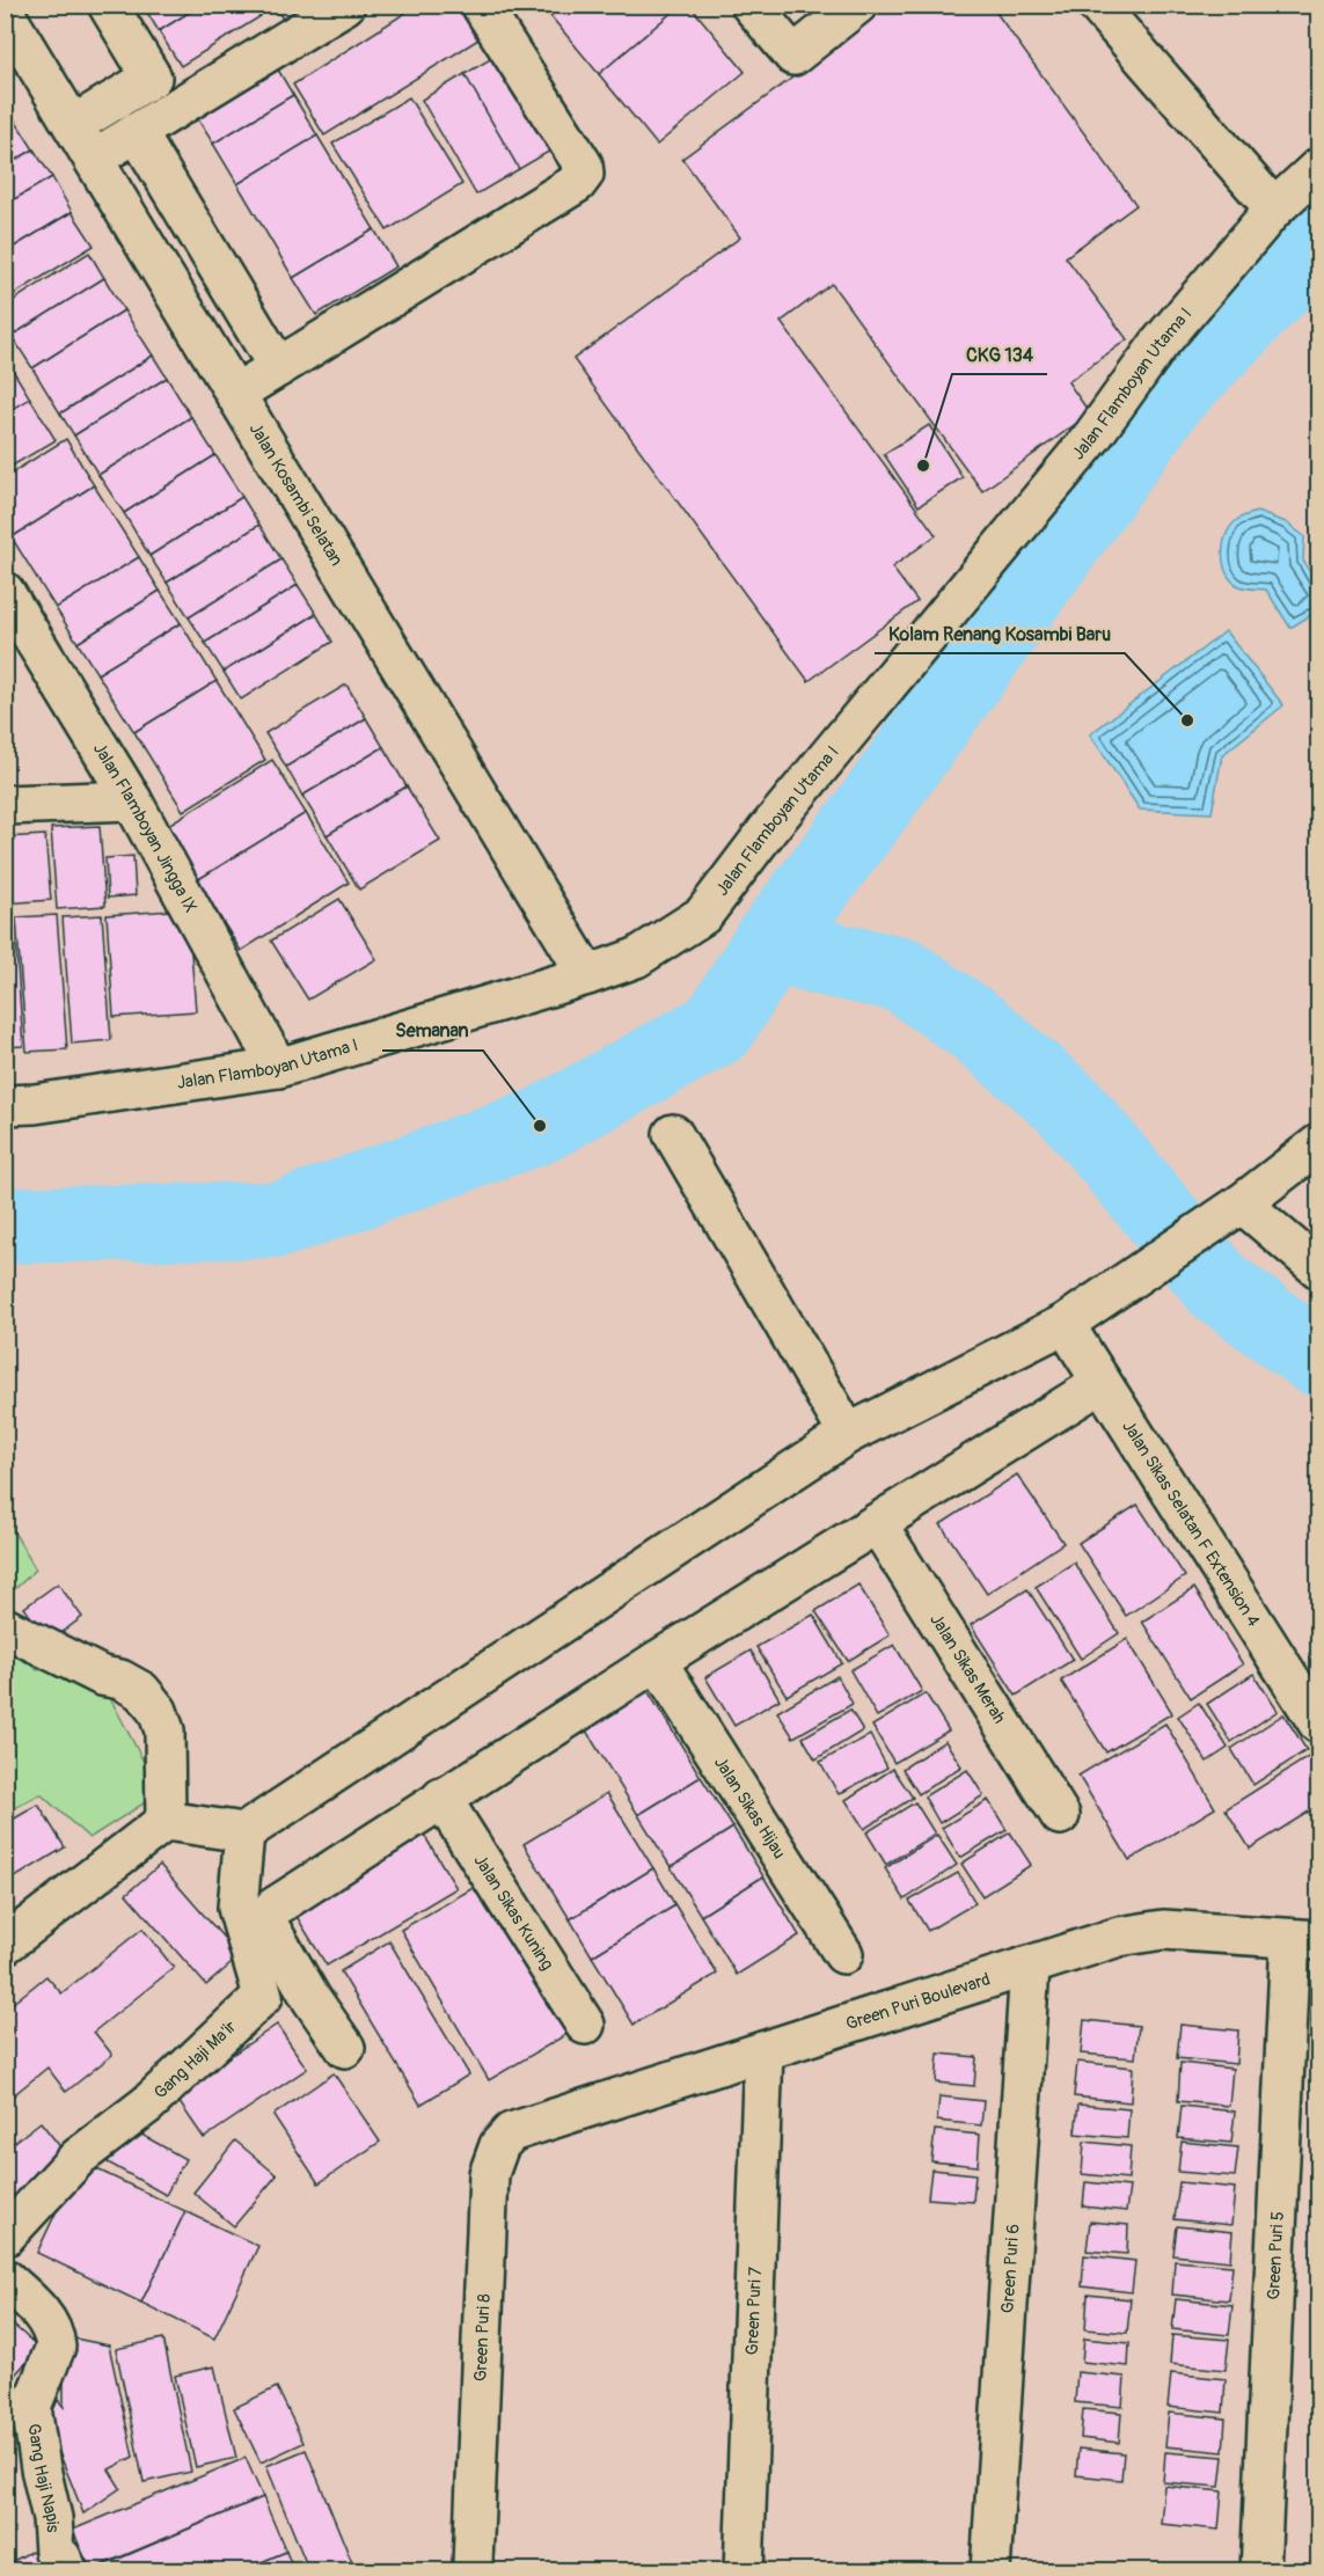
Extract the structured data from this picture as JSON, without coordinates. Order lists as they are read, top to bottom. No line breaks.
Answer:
{"streets":{"street":["Jalan Flamboyan Utama I","Jalan Kosambi Selatan","Jalan Flamboyan Jingga IX","Jalan Sikas Selatan F Extension 4","Jalan Sikas Merah","Jalan Sikas Hijau","Jalan Sikas Kuning","Green Puri Boulevard","Gang Haji Ma'ir","Green Puri 5","Green Puri 6","Green Puri 7","Green Puri 8","Gang Haji Napis"]},"crossings":[["Jalan Flamboyan Utama I","Jalan Kosambi Selatan"],["Jalan Flamboyan Utama I","Jalan Flamboyan Jingga IX"],["Green Puri Boulevard","Green Puri 5"],["Green Puri Boulevard","Green Puri 6"],["Green Puri Boulevard","Green Puri 7"],["Green Puri Boulevard","Green Puri 8"]],"places":["CKG 134","Kolam Renang Kosambi Baru","Semanan"]}
